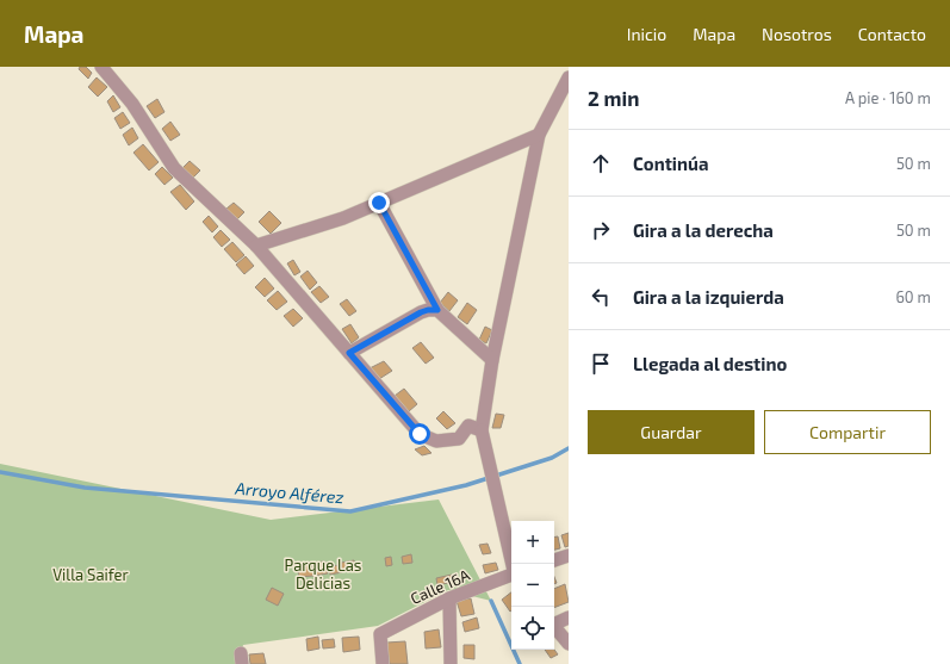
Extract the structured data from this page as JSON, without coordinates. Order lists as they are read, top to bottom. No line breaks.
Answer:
{"streets":{"street":["Calle 16A"]},"water":["Arroyo Alférez"],"parks":["Parque Las Delicias","Villa Saifer"],"page":{"header":"Mapa","nav":["Inicio","Mapa","Nosotros","Contacto"],"heading":["2 min","A pie · 160 m"],"list":[["Continúa","50 m"],["Gira a la derecha","50 m"],["Gira a la izquierda","60 m"],"Llegada al destino"],"buttons":["Guardar","Compartir"],"map_buttons":["+","−"]}}
